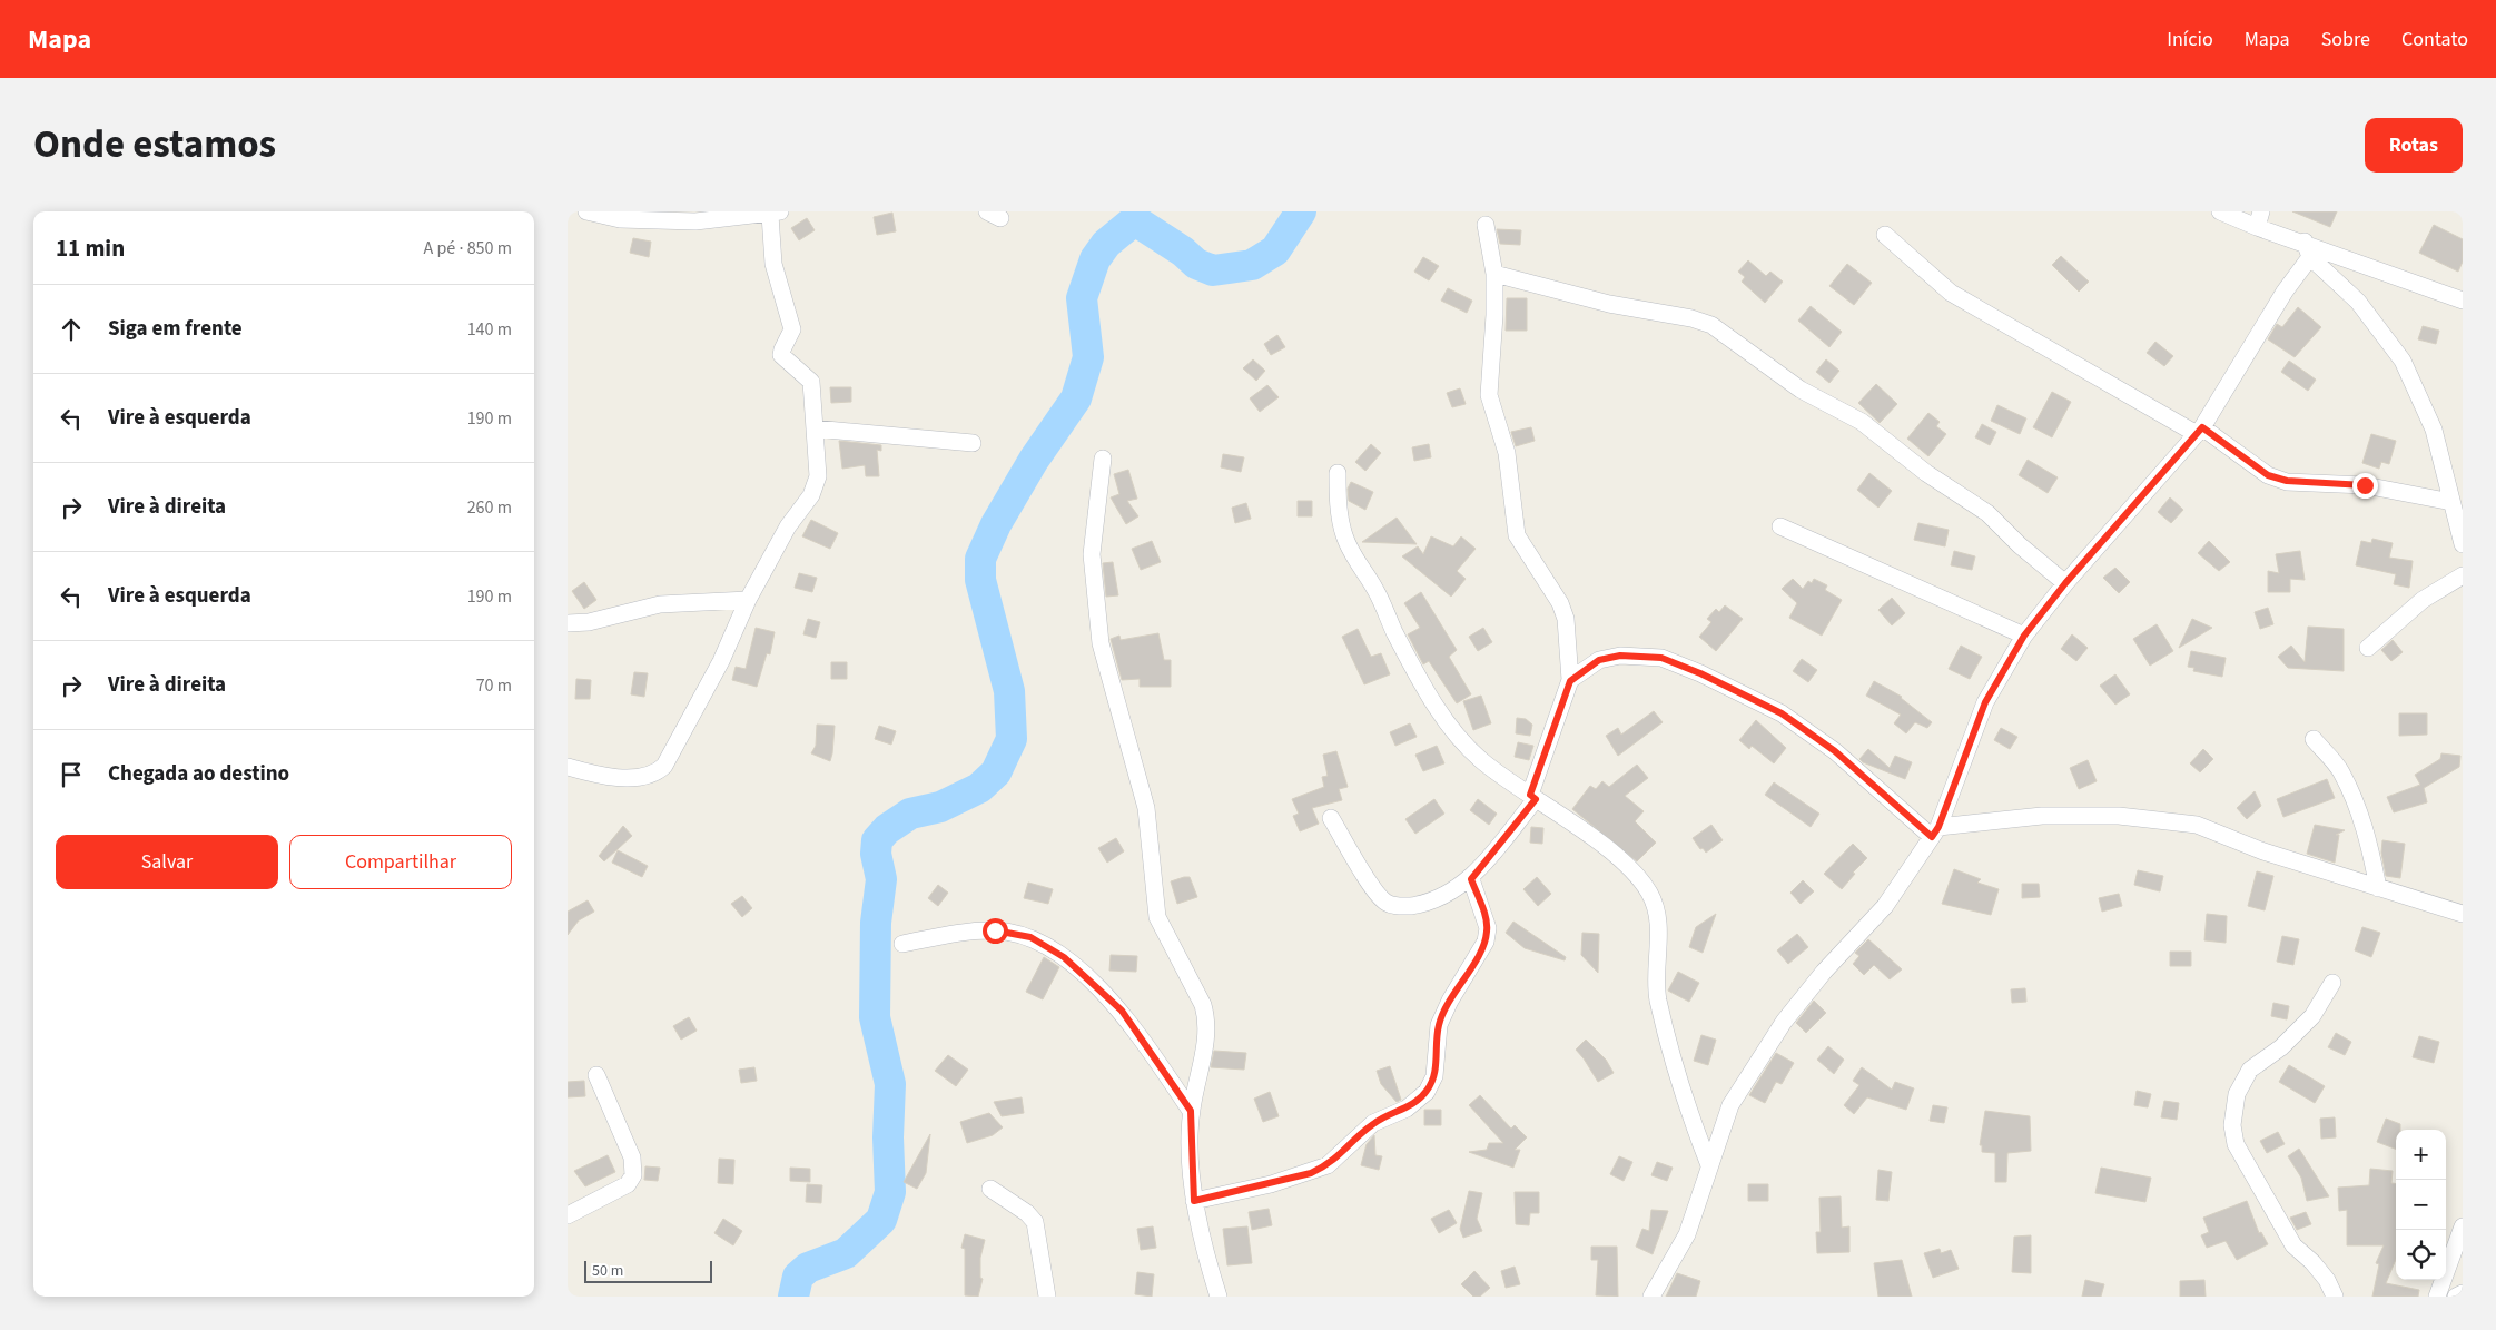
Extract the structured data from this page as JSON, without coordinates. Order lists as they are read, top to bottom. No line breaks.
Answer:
{"scale_bar":"50 m","page":{"header":"Mapa","nav":["Início","Mapa","Sobre","Contato"],"title":"Onde estamos","buttons":["Rotas",["Salvar","Compartilhar"]],"heading":["11 min","A pé · 850 m"],"list":[["Siga em frente","140 m"],["Vire à esquerda","190 m"],["Vire à direita","260 m"],["Vire à esquerda","190 m"],["Vire à direita","70 m"],"Chegada ao destino"],"map_buttons":["+","−"],"scale":"50 m"}}
